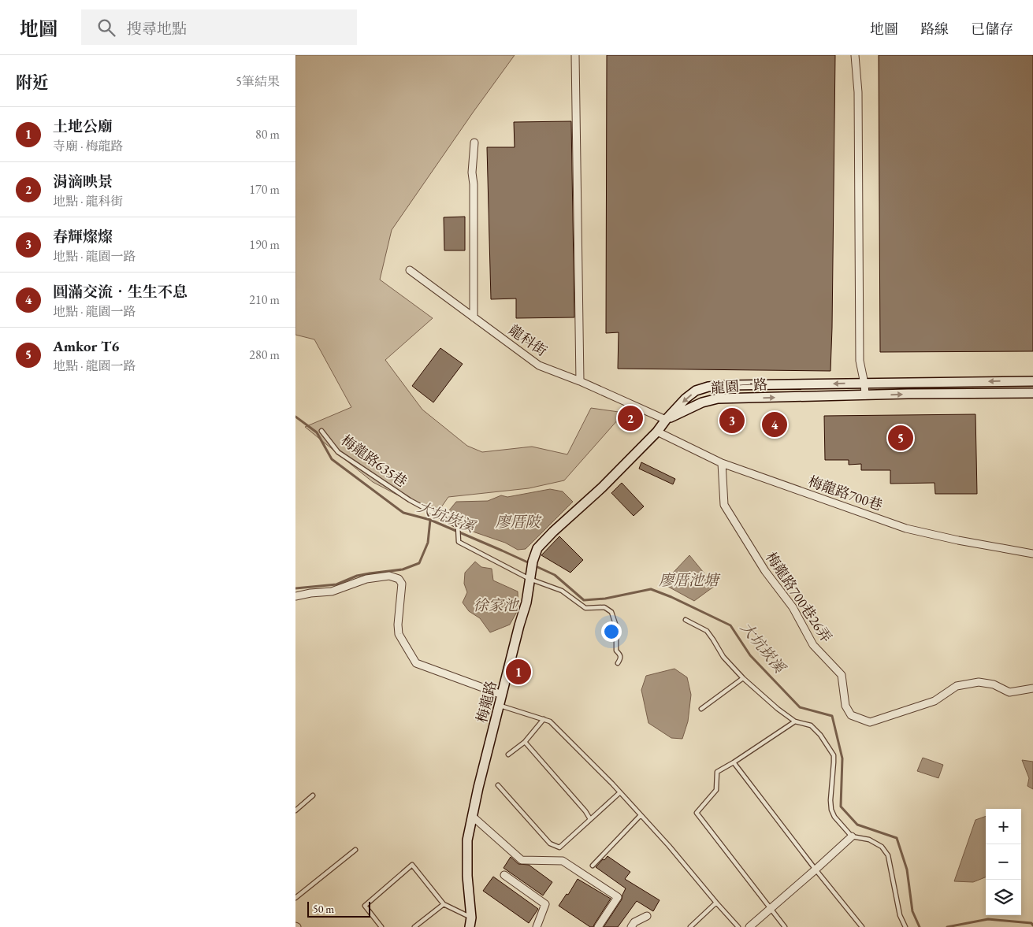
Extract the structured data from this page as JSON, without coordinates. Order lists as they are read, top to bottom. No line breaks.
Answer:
{"streets":{"street":["龍科街","龍園一路","梅龍路700巷","梅龍路700巷26弄","梅龍路"],"lane":["梅龍路635巷"]},"crossings":[["龍科街","龍園一路"],["龍科街","梅龍路"],["龍園一路","梅龍路"],["梅龍路635巷","梅龍路"],["梅龍路700巷","梅龍路700巷26弄"],["梅龍路700巷","梅龍路"]],"water":["大坑崁溪","廖厝陂","廖厝池塘","徐家池"],"scale_bar":"50 m","page":{"header":"地圖","search":"搜尋地點","nav":["地圖","路線","已儲存"],"heading":["附近","5筆結果"],"list":[{"mark":"1","name":"土地公廟","note":"寺廟 · 梅龍路","value":"80 m"},{"mark":"2","name":"涓滴映景","note":"地點 · 龍科街","value":"170 m"},{"mark":"3","name":"春輝燦燦","note":"地點 · 龍園一路","value":"190 m"},{"mark":"4","name":"圓滿交流．生生不息","note":"地點 · 龍園一路","value":"210 m"},{"mark":"5","name":"Amkor T6","note":"地點 · 龍園一路","value":"280 m"}],"pins":["2","3","4","5","1"],"map_buttons":["+","−"],"scale":"50 m"}}
